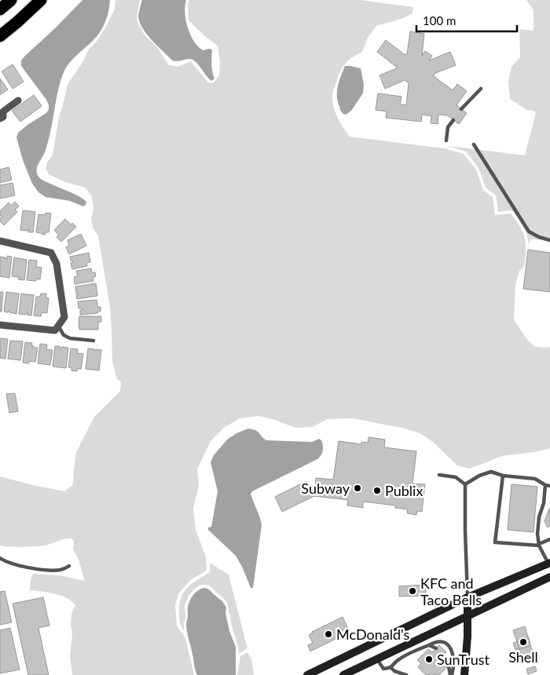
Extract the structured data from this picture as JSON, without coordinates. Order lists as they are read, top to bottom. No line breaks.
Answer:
{"places":["Subway","Publix","KFC and Taco Bells","McDonald's","Shell","SunTrust"],"scale_bar":"100 m"}
